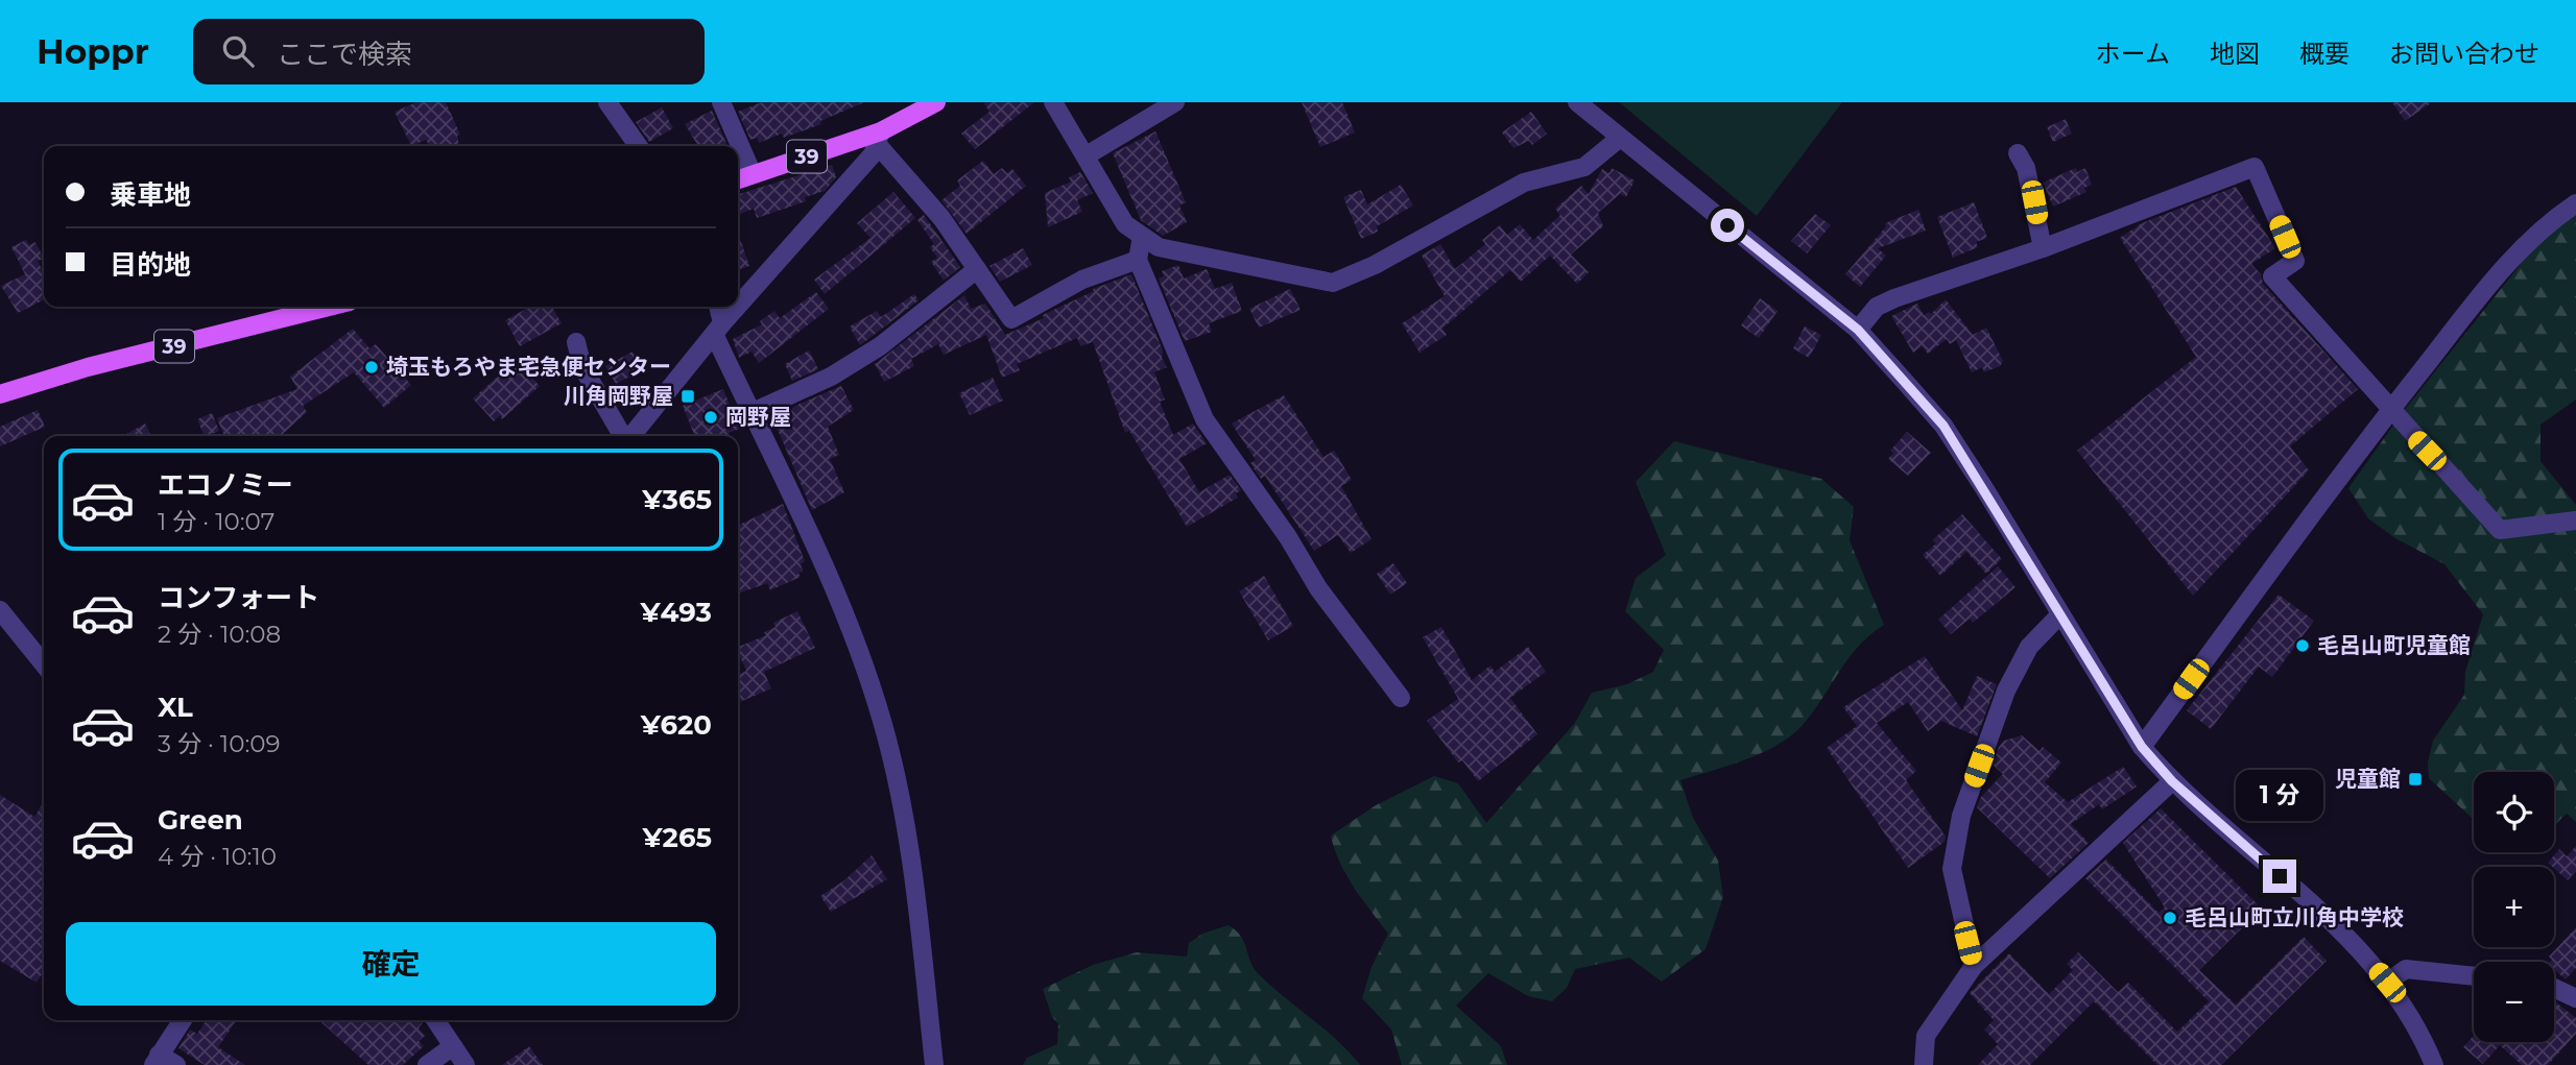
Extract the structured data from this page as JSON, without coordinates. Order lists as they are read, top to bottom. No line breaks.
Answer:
{"streets":{"main road":["39"]},"places":{"other":["埼玉もろやま宅急便センター","岡野屋","毛呂山町児童館","毛呂山町立川角中学校"],"transit":["川角岡野屋","児童館"]},"page":{"header":"Hoppr","search":"ここで検索","nav":["ホーム","地図","概要","お問い合わせ"],"banner":["乗車地","目的地"],"list":[{"name":"エコノミー","note":"1 分 · 10:07","value":"¥365"},{"name":"コンフォート","note":"2 分 · 10:08","value":"¥493"},{"name":"XL","note":"3 分 · 10:09","value":"¥620"},{"name":"Green","note":"4 分 · 10:10","value":"¥265"}],"bubble":"1 分","map_buttons":["+","−"],"buttons":"確定"}}
